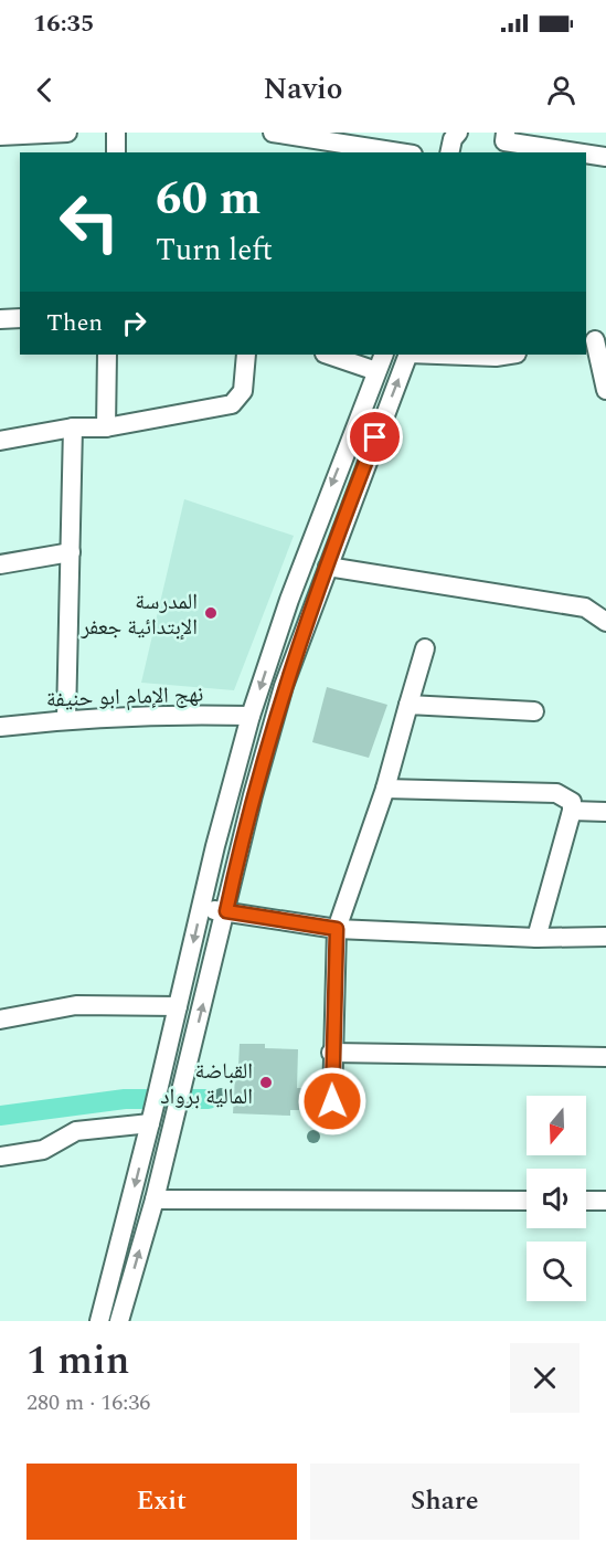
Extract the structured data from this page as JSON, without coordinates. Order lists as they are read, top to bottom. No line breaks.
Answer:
{"streets":{"street":["نهج الإمام ابو حنيفة"]},"places":["المدرسة الإبتدائية جعفر","القباضة المالية برواد"],"north":"bottom","page":{"status":"16:35","header":"Navio","turn":["60 m","Turn left"],"then":"Then","heading":["1 min","280 m · 16:36"],"buttons":["Exit","Share"]}}
